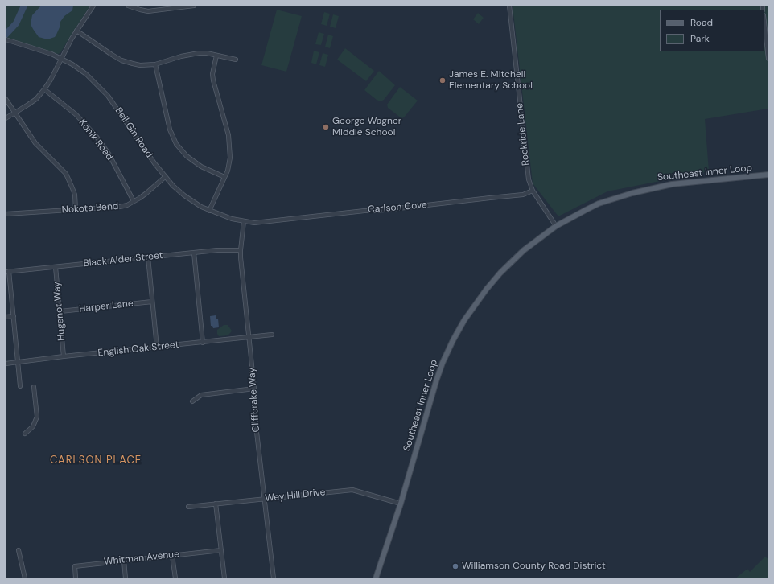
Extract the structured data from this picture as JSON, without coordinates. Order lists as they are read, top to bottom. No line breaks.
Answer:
{"streets":{"main road":["Southeast Inner Loop"],"street":["Bell Gin Road","Rockride Lane","Konik Road","Carlson Cove","Nokota Bend","Black Alder Street","Harper Lane","Hugenot Way","English Oak Street","Cliffbrake Way","Wey Hill Drive","Whitman Avenue"]},"crossings":[["Bell Gin Road","Carlson Cove"],["Bell Gin Road","Nokota Bend"],["Bell Gin Road","Cliffbrake Way"],["Rockride Lane","Southeast Inner Loop"],["Rockride Lane","Carlson Cove"],["Konik Road","Nokota Bend"],["Southeast Inner Loop","Wey Hill Drive"],["Black Alder Street","Hugenot Way"],["Black Alder Street","Cliffbrake Way"],["Harper Lane","Hugenot Way"],["Hugenot Way","English Oak Street"],["English Oak Street","Cliffbrake Way"],["Cliffbrake Way","Wey Hill Drive"]],"districts":["CARLSON PLACE"],"places":["James E. Mitchell Elementary School","George Wagner Middle School","Williamson County Road District"],"legend":["Road","Park"]}
